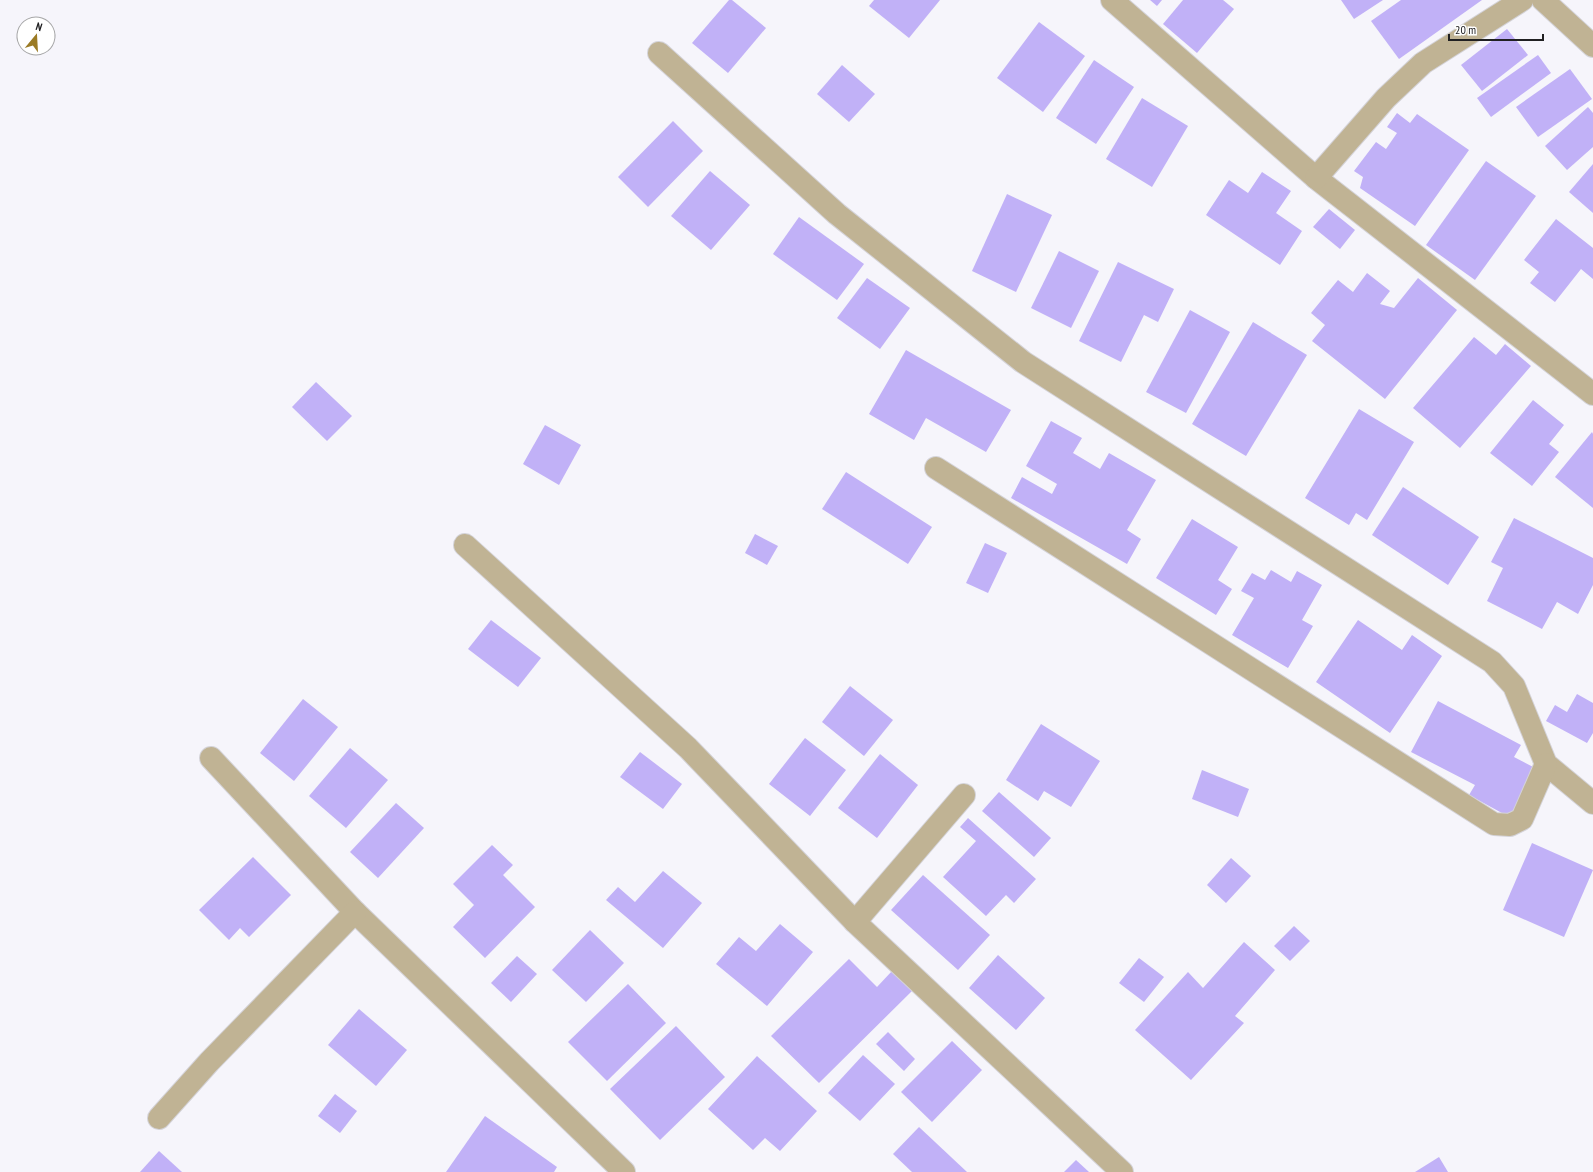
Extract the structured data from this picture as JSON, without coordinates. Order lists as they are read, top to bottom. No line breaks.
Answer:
{"scale_bar":"20 m","north":"top"}
